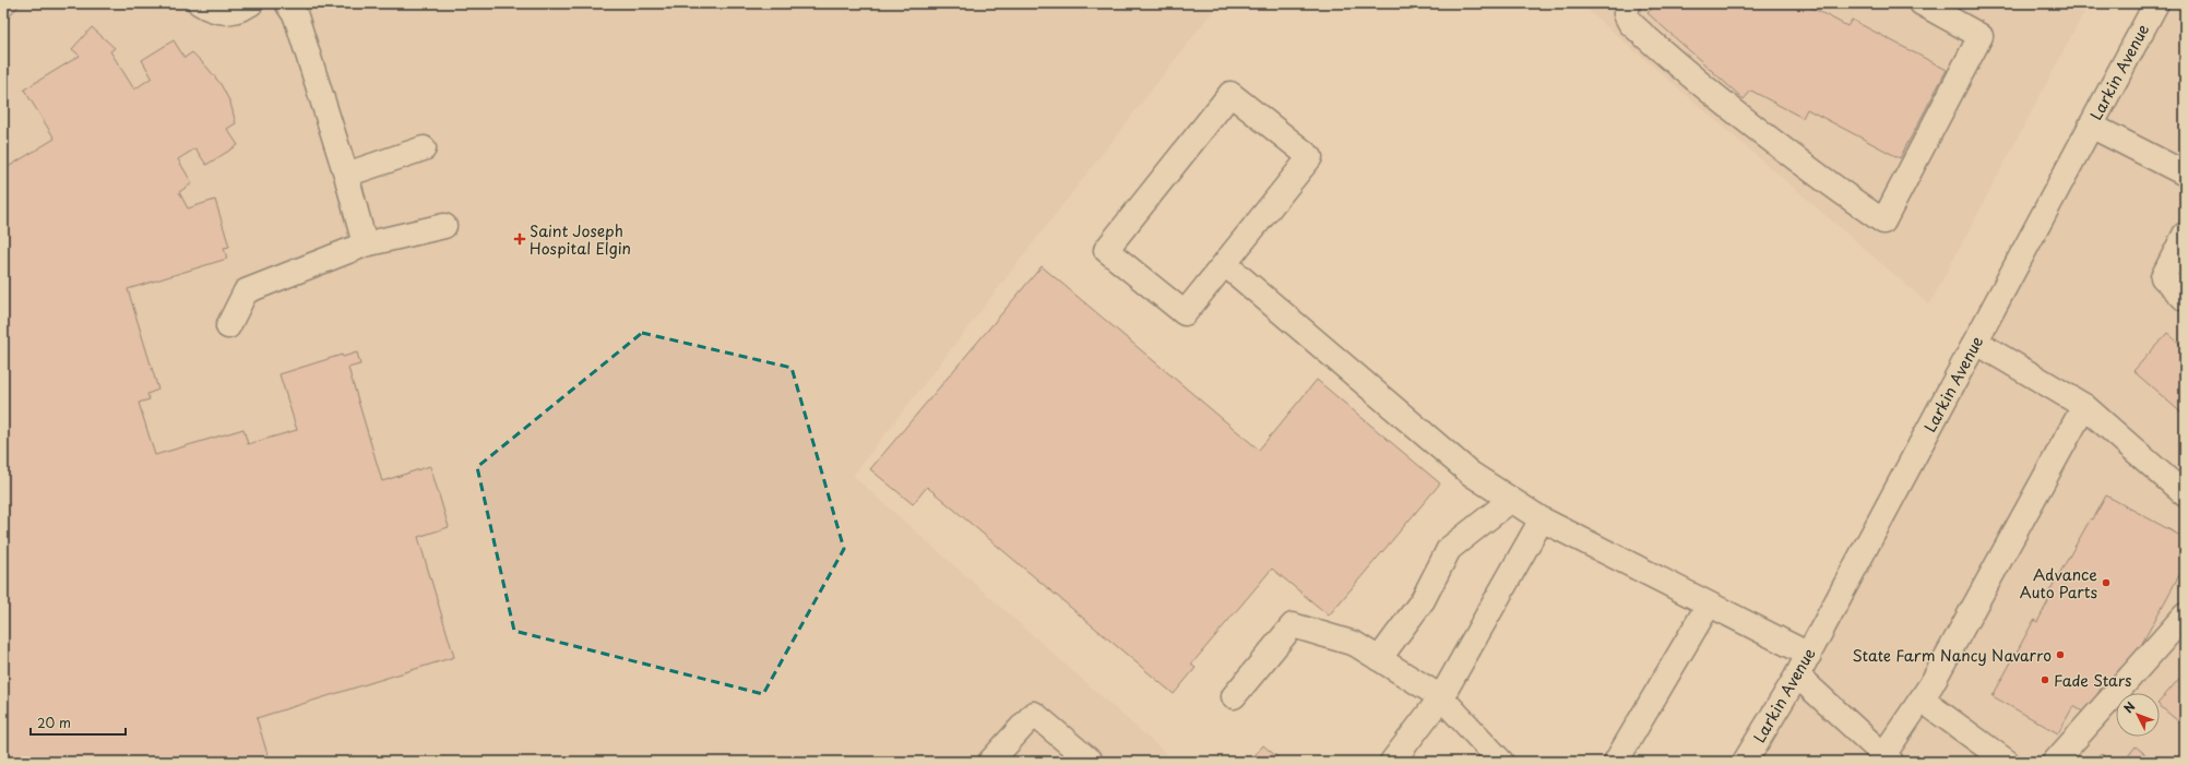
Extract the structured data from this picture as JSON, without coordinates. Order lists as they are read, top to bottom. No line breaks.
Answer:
{"streets":{"main road":["Larkin Avenue"]},"places":{"health":["Saint Joseph Hospital Elgin"],"other":["Advance Auto Parts","State Farm Nancy Navarro","Fade Stars"]},"scale_bar":"20 m","north":"top left"}
